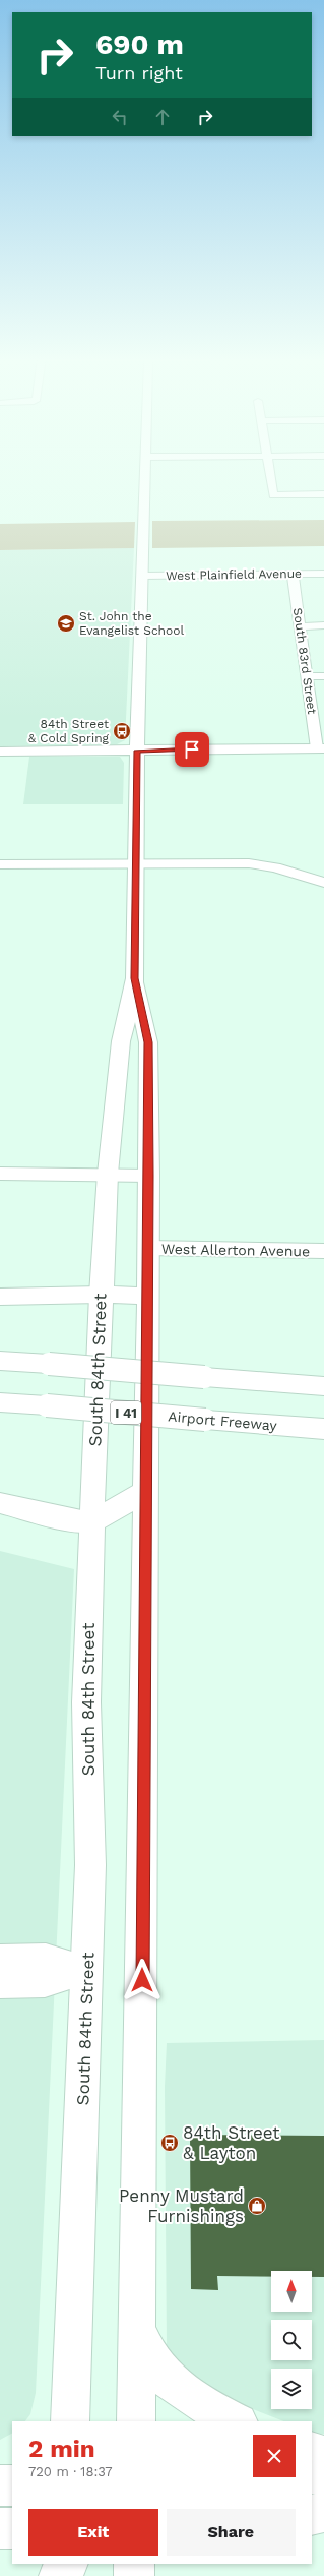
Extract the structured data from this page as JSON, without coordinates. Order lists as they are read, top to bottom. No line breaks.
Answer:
{"streets":{"main road":["South 84th Street","I 41","Airport Freeway"],"street":["West Plainfield Avenue","South 83rd Street","West Allerton Avenue"]},"crossings":[["West Plainfield Avenue","South 83rd Street"],["West Plainfield Avenue","South 84th Street"],["West Allerton Avenue","South 84th Street"]],"places":{"school or university":["St. John the Evangelist School"],"bus stop":["84th Street & Cold Spring","84th Street & Layton"],"shop":["Penny Mustard Furnishings"]},"north":"top","page":{"turn":["690 m","Turn right"],"heading":["2 min","720 m · 18:37"],"buttons":["Exit","Share"]}}
